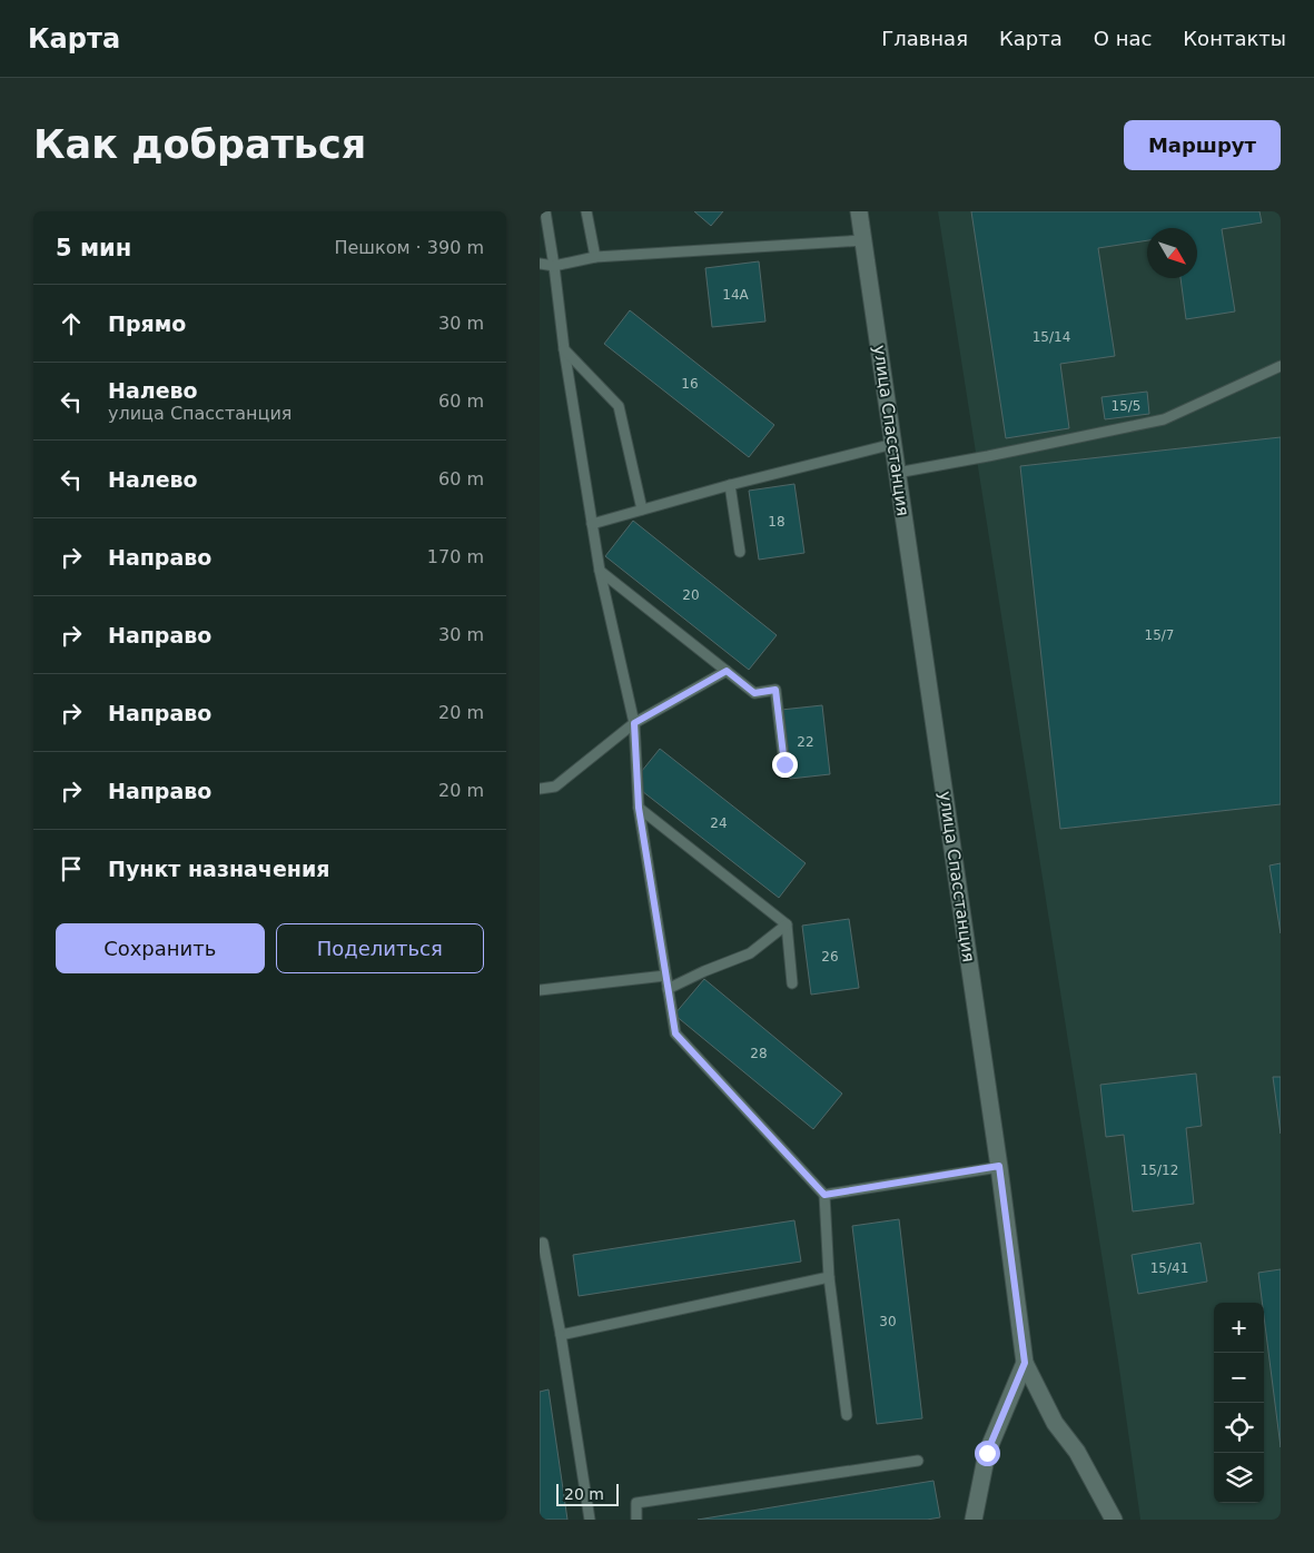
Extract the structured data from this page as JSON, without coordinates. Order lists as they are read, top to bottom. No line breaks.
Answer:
{"streets":{"street":["улица Спасстанция"]},"house_numbers":["14А","15/14","16","15/5","18","20","15/7","22","24","26","28","15/12","15/41","30"],"scale_bar":"20 m","north":"bottom right","page":{"header":"Карта","nav":["Главная","Карта","О нас","Контакты"],"buttons":["Маршрут",["Сохранить","Поделиться"]],"title":"Как добраться","heading":["5 мин","Пешком · 390 m"],"list":[["Прямо","30 m"],["Налево","улица Спасстанция","60 m"],["Налево","60 m"],["Направо","170 m"],["Направо","30 m"],["Направо","20 m"],["Направо","20 m"],"Пункт назначения"],"map_buttons":["+","−"],"scale":"20 m"}}
